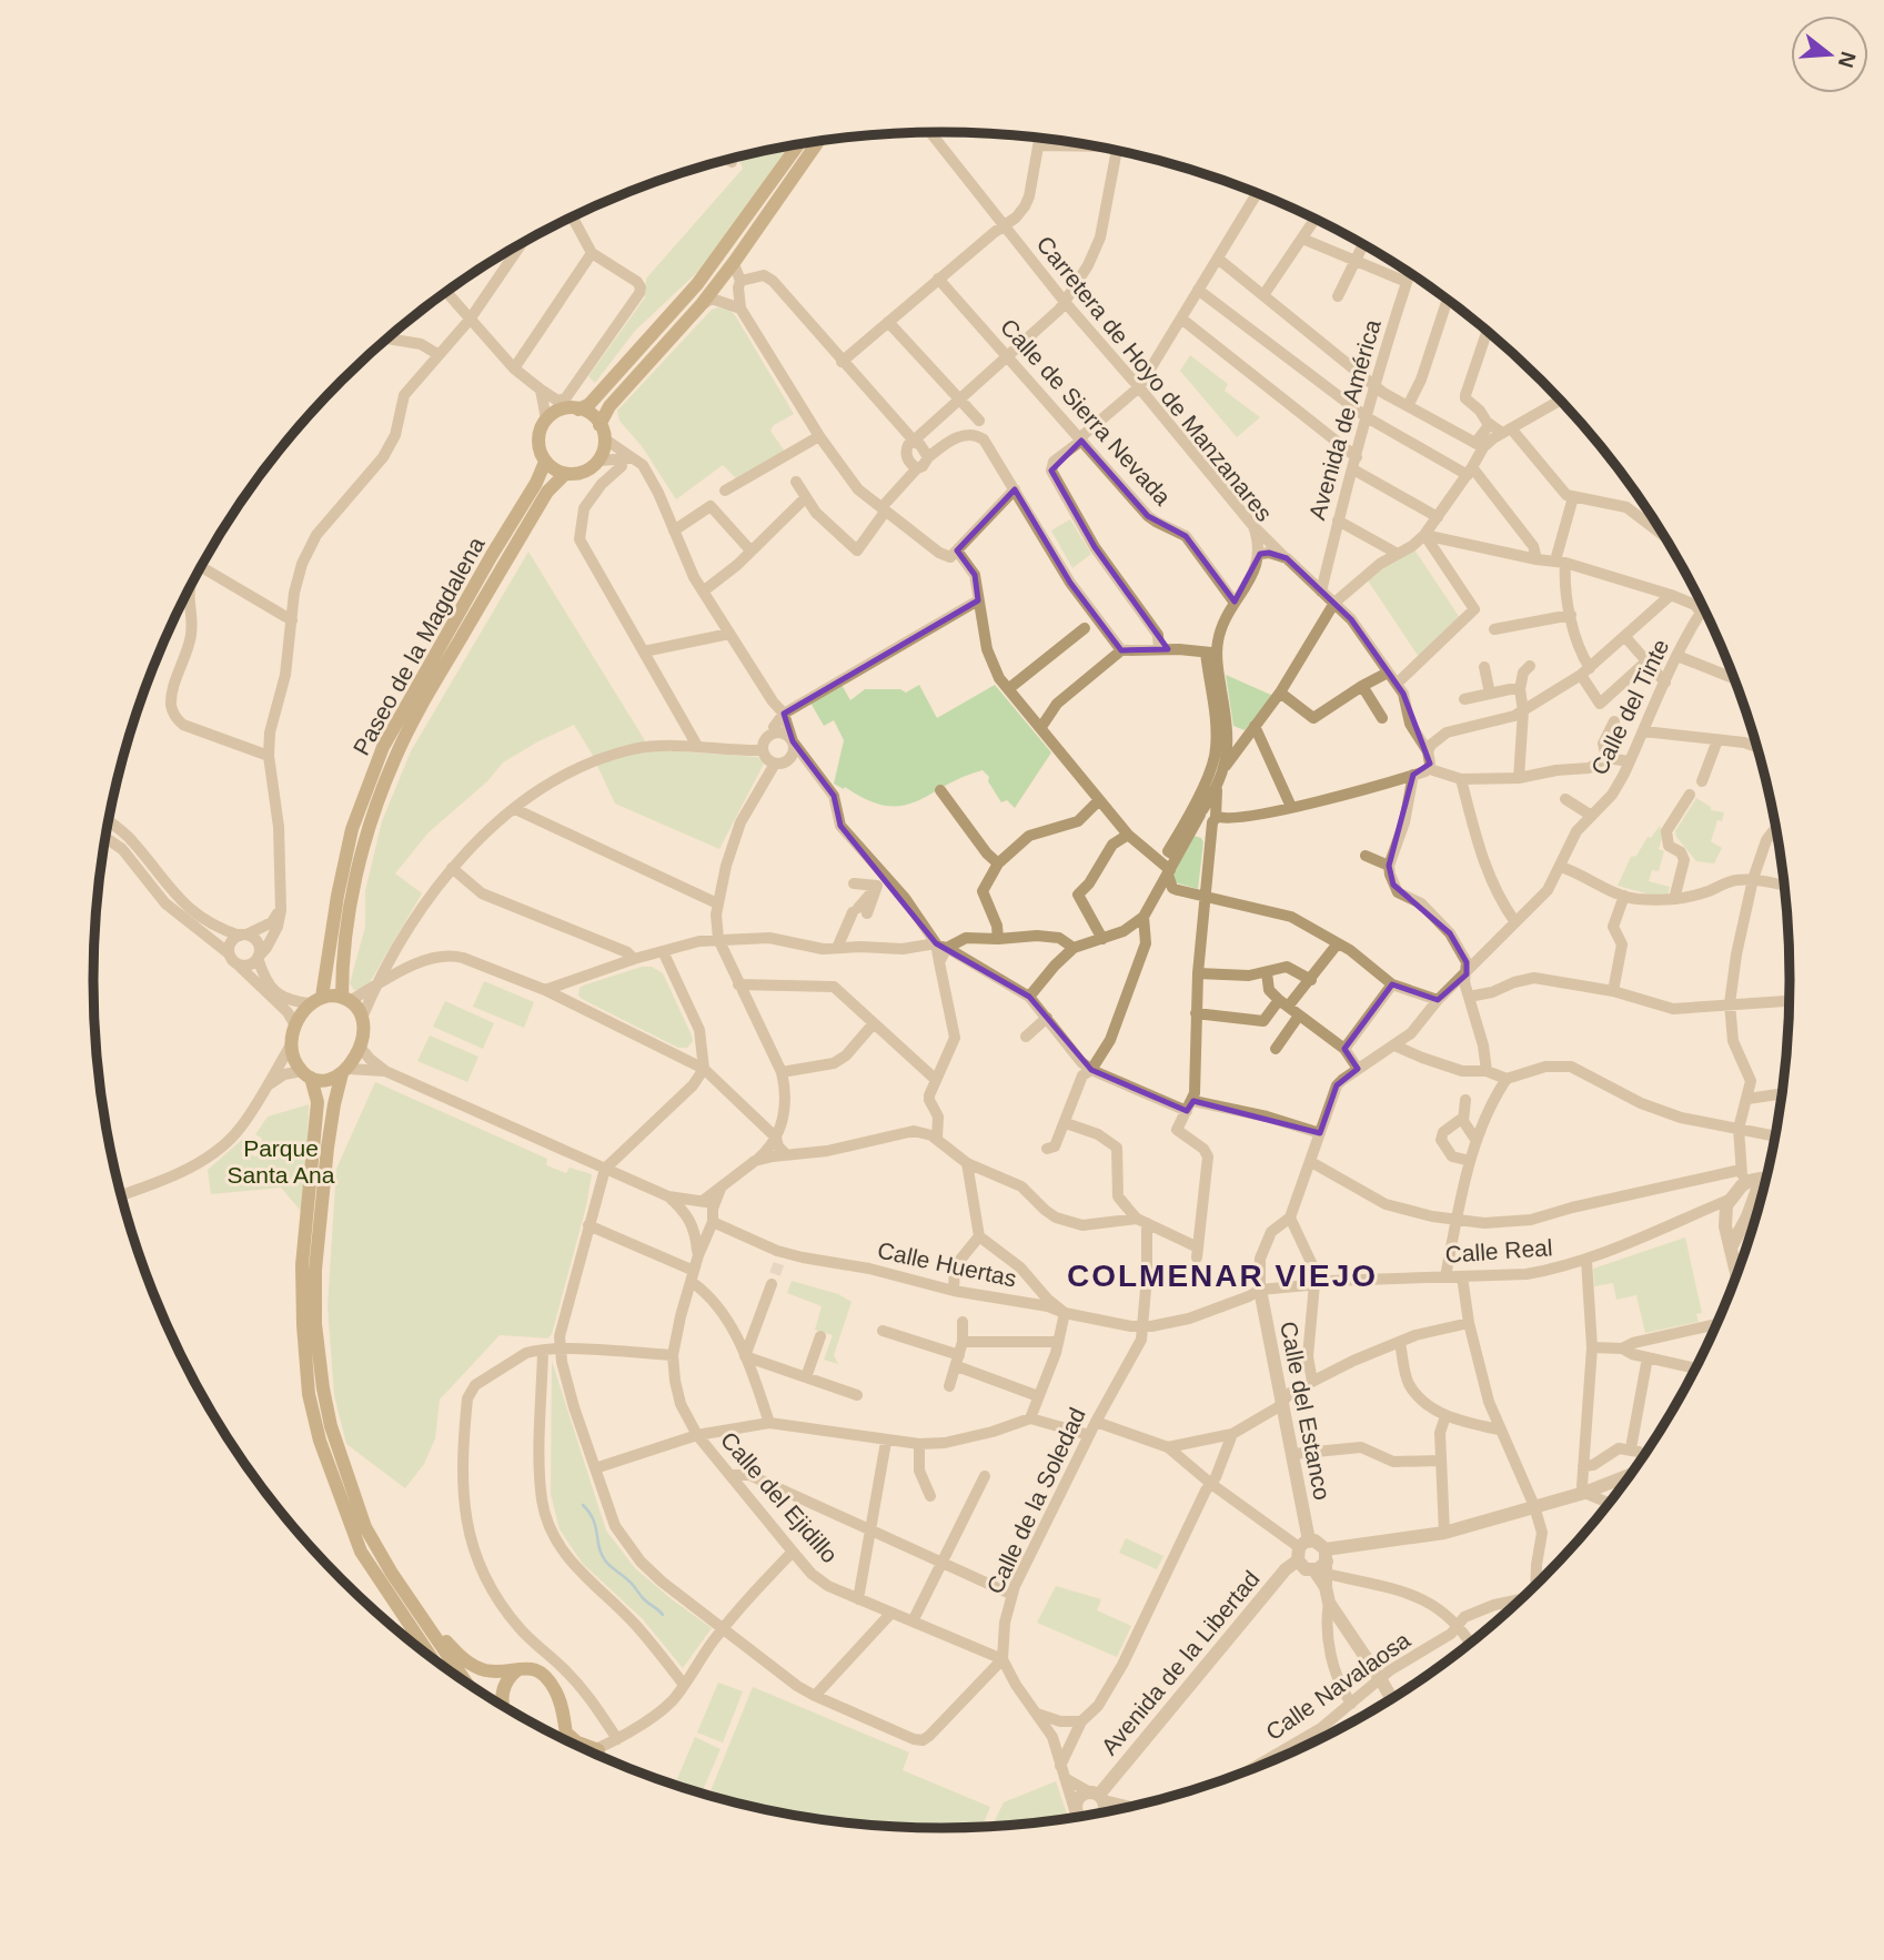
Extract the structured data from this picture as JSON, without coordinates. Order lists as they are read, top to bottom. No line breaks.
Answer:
{"streets":{"main road":["Paseo de la Magdalena"],"street":["Carretera de Hoyo de Manzanares","Calle de Sierra Nevada","Avenida de América","Calle del Tinte","Calle Real","Calle Huertas","Calle del Estanco","Calle del Ejidillo","Calle de la Soledad","Avenida de la Libertad","Calle Navalaosa"]},"crossings":[["Carretera de Hoyo de Manzanares","Calle de Sierra Nevada"],["Calle Real","Calle Huertas"],["Calle Real","Calle del Estanco"],["Calle Huertas","Calle del Ejidillo"],["Calle Huertas","Calle de la Soledad"],["Calle del Estanco","Avenida de la Libertad"],["Calle del Ejidillo","Calle de la Soledad"],["Avenida de la Libertad","Calle Navalaosa"]],"districts":["COLMENAR VIEJO"],"parks":["Parque Santa Ana"],"north":"right"}
